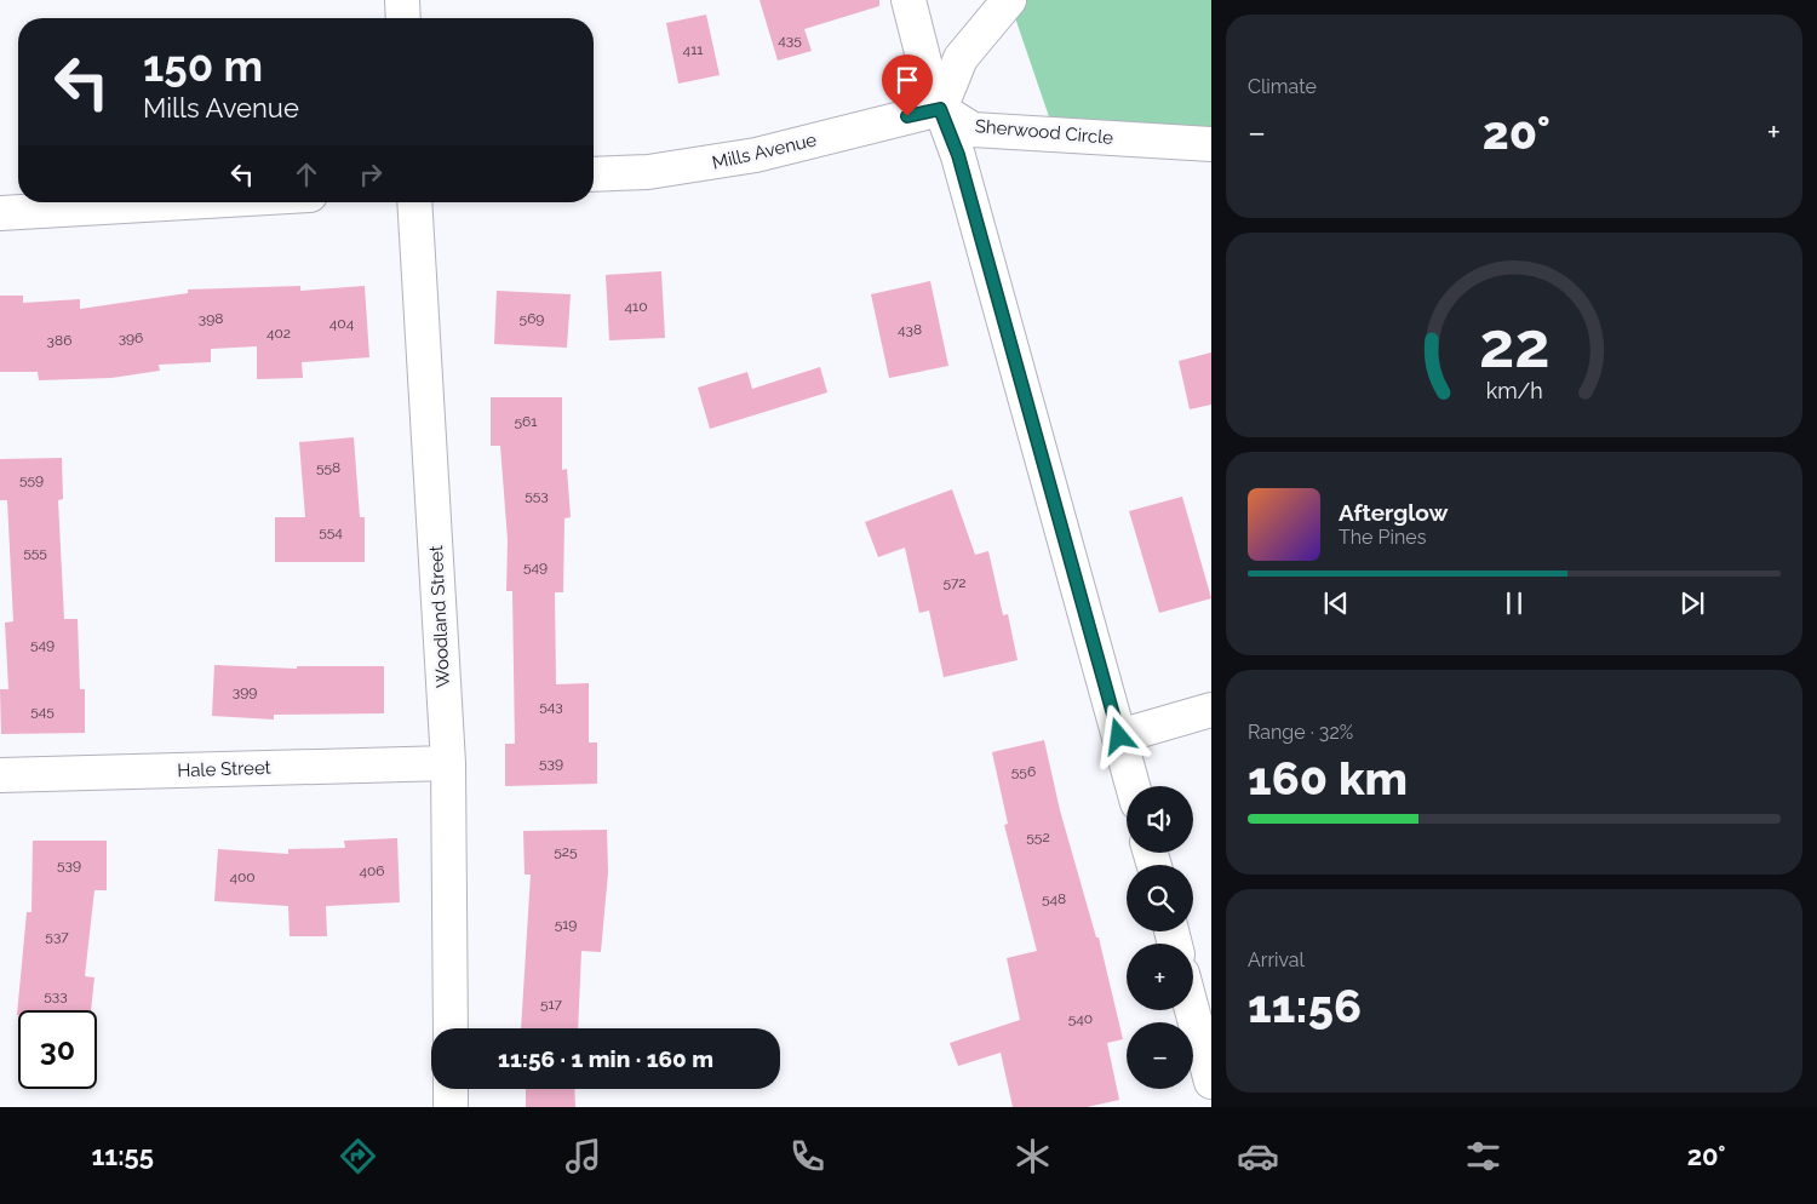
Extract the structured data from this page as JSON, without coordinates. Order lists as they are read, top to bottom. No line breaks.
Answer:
{"streets":{"street":["Sherwood Circle","Mills Avenue","Woodland Street","Hale Street"]},"crossings":[["Sherwood Circle","Mills Avenue"],["Woodland Street","Hale Street"]],"house_numbers":["435","411","410","398","569","404","438","402","396","386","561","558","559","553","554","555","549","572","549","399","543","545","539","556","552","525","539","406","400","548","519","537","533","517","540"],"page":{"tile":["Climate",["Range · 32%","160 km"],["Arrival","11:56"]],"turn":["150 m","Mills Avenue"],"heat":["−","20°","+"],"song":["Afterglow","The Pines"],"map_buttons":["+","−"],"limit":"30","trip":"11:56 · 1 min · 160 m","tabs":["11:55","20°"],"gauge":["22","km/h"]}}
